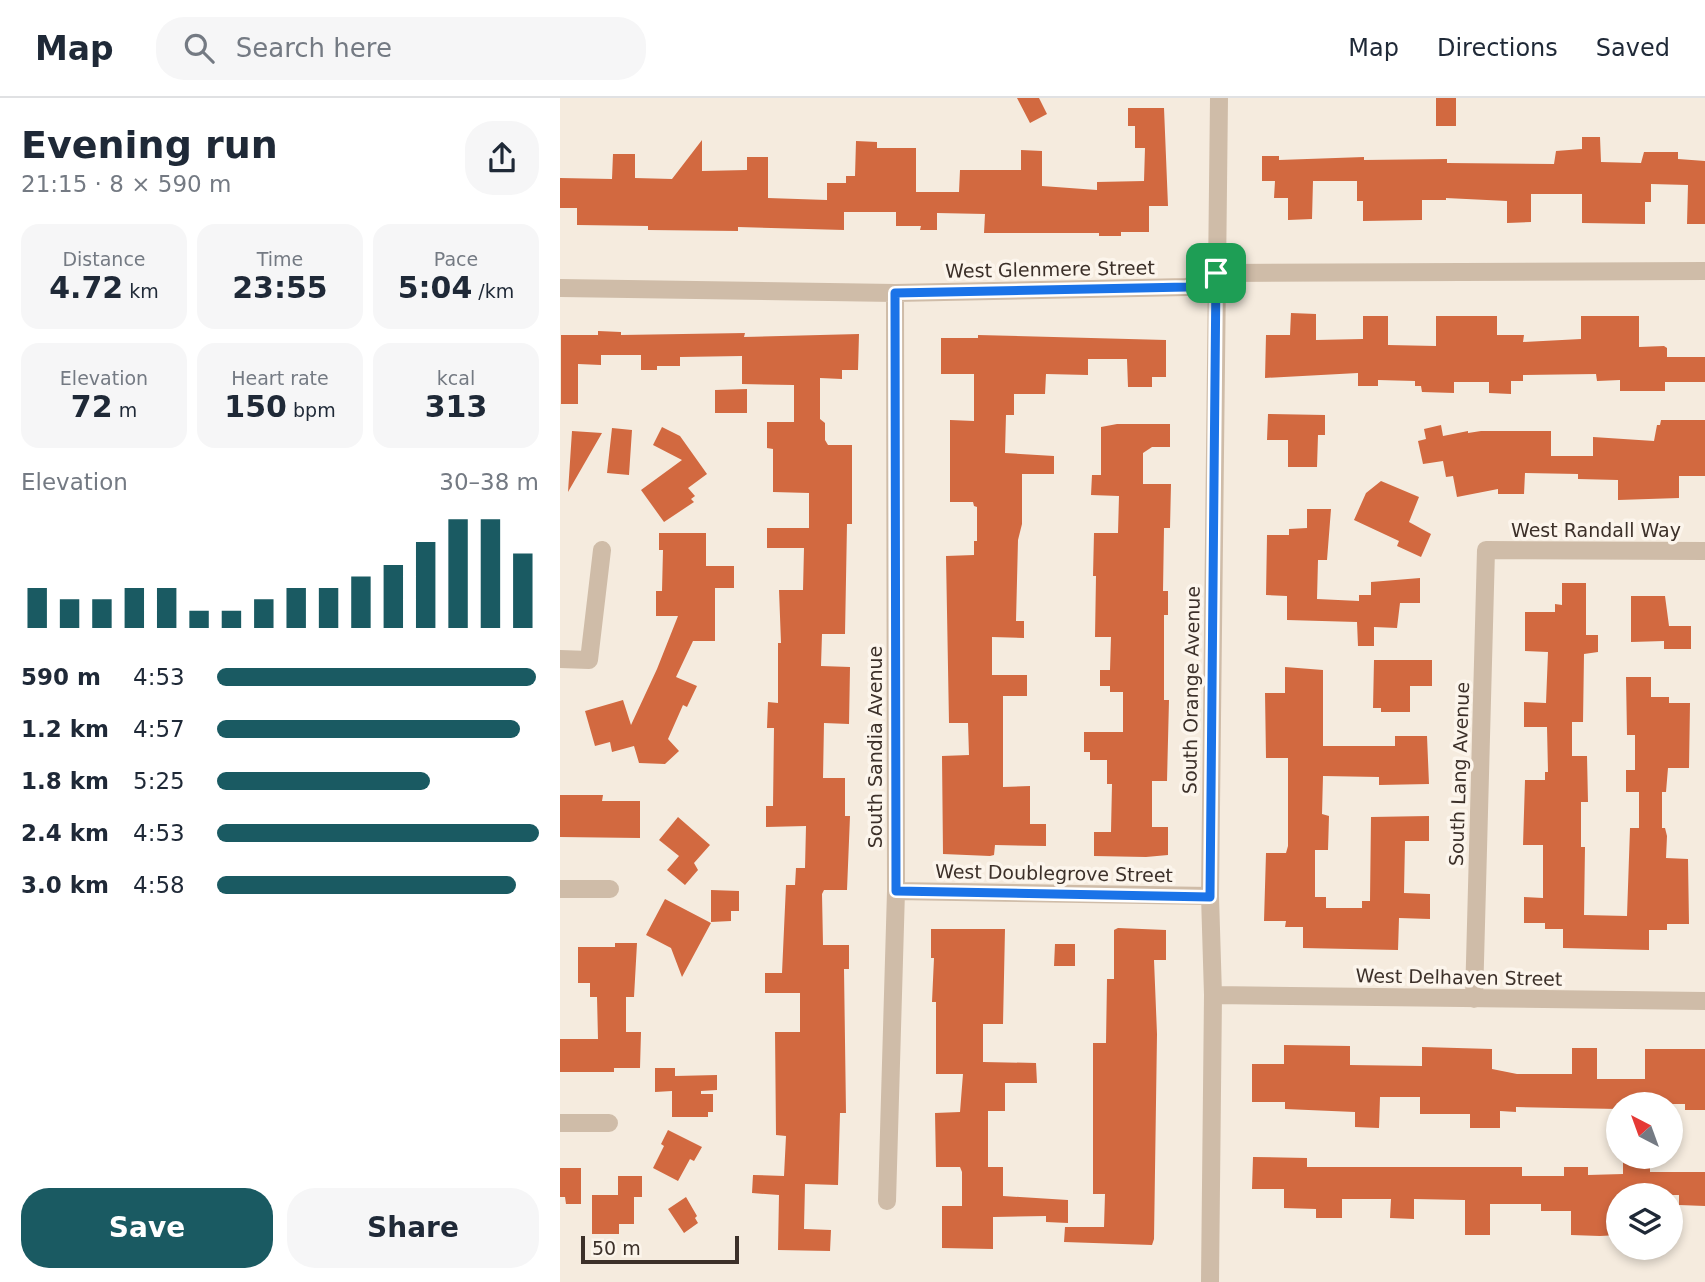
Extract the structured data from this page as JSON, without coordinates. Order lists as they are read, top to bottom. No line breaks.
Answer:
{"streets":{"street":["West Glenmere Street","West Randall Way","South Orange Avenue","South Sandia Avenue","South Lang Avenue","West Doublegrove Street","West Delhaven Street"]},"crossings":[["West Glenmere Street","South Orange Avenue"],["West Glenmere Street","South Sandia Avenue"],["West Randall Way","South Lang Avenue"],["South Orange Avenue","West Doublegrove Street"],["South Orange Avenue","West Delhaven Street"],["South Sandia Avenue","West Doublegrove Street"],["South Lang Avenue","West Delhaven Street"]],"scale_bar":"50 m","north":"top left","page":{"header":"Map","search":"Search here","nav":["Map","Directions","Saved"],"heading":["Evening run","21:15 · 8 × 590 m"],"stats":[["Distance","4.72 km"],["Time","23:55"],["Pace","5:04 /km"],["Elevation","72 m"],["Heart rate","150 bpm"],["kcal","313"]],"chart":["Elevation","30–38 m"],"list":[{"name":"590 m","note":"4:53"},{"name":"1.2 km","note":"4:57"},{"name":"1.8 km","note":"5:25"},{"name":"2.4 km","note":"4:53"},{"name":"3.0 km","note":"4:58"}],"buttons":["Save","Share"],"scale":"50 m"}}
